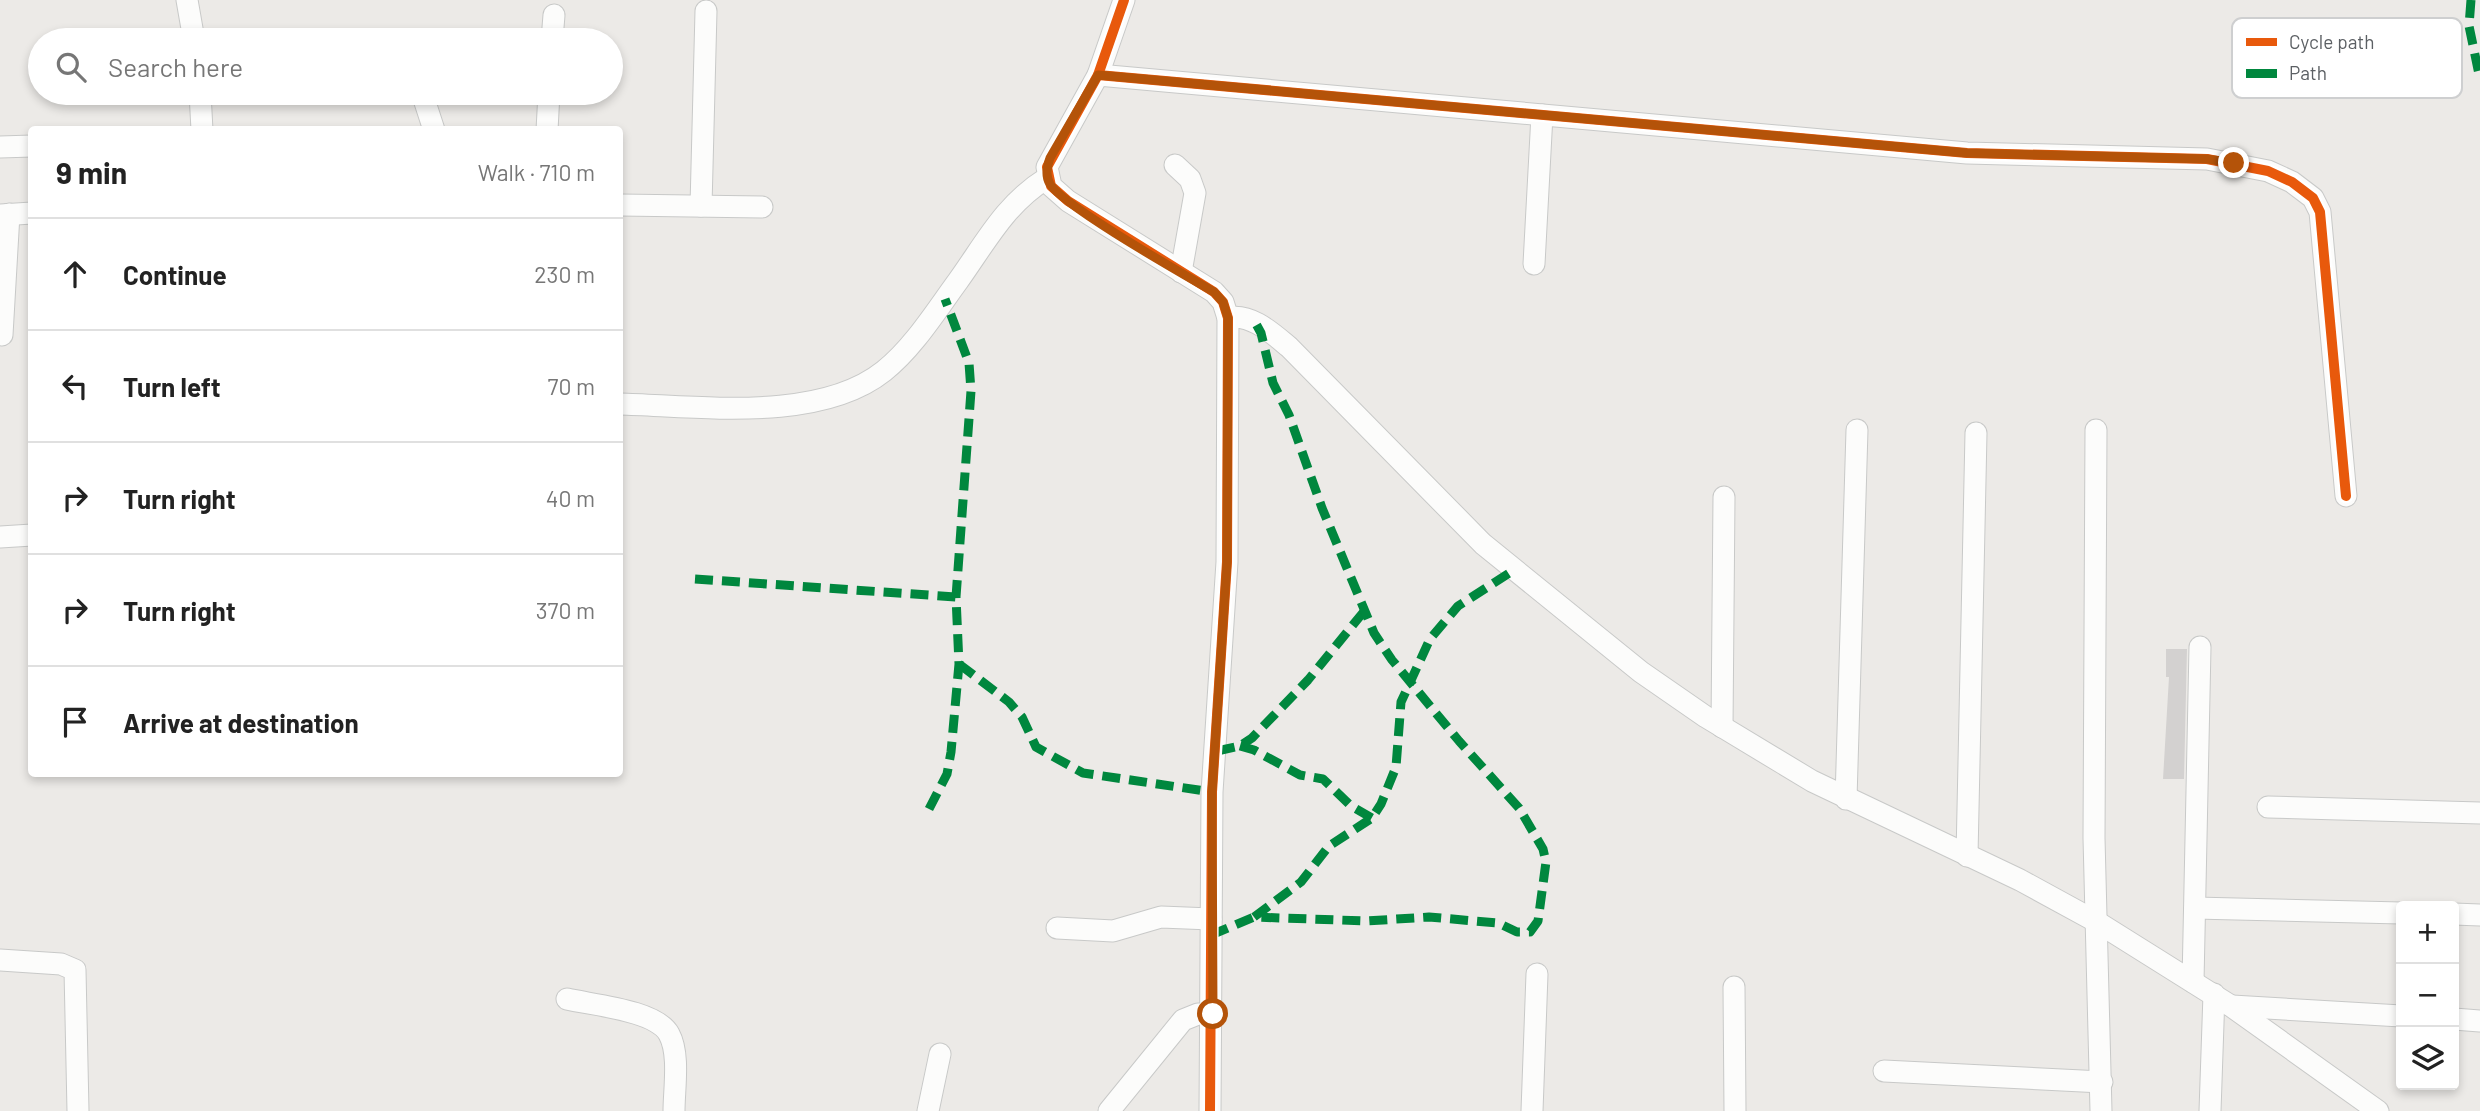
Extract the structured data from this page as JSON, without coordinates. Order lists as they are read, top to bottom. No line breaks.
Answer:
{"legend":["Cycle path","Path"],"page":{"search":"Search here","heading":["9 min","Walk · 710 m"],"list":[["Continue","230 m"],["Turn left","70 m"],["Turn right","40 m"],["Turn right","370 m"],"Arrive at destination"],"map_buttons":["+","−"]}}
